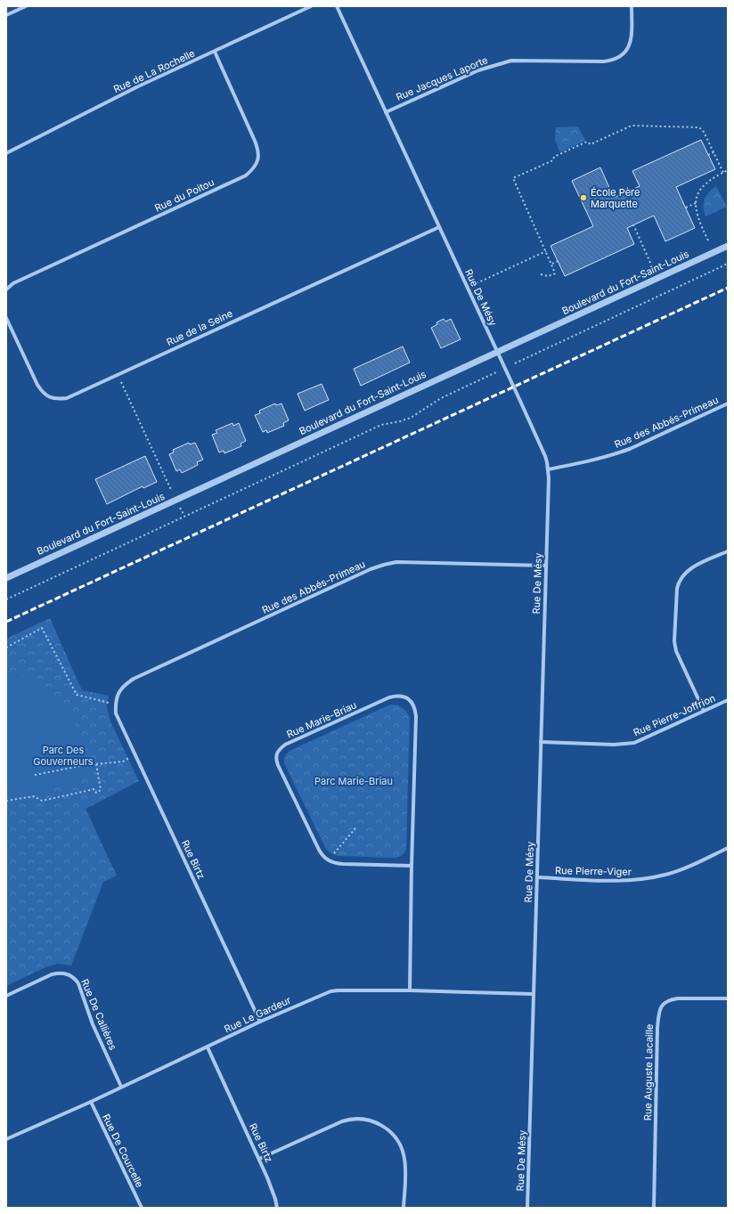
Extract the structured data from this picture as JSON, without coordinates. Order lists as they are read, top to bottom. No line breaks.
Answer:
{"streets":{"street":["Rue de La Rochelle","Rue Jacques Laporte","Rue du Poitou","Boulevard du Fort-Saint-Louis","Rue De Mésy","Rue de la Seine","Rue des Abbés-Primeau","Rue Pierre-Joffrion","Rue Marie-Briau","Rue Birtz","Rue Pierre-Viger","Rue De Callières","Rue Le Gardeur","Rue Auguste Lacaille","Rue De Courcelle"]},"crossings":[["Rue de La Rochelle","Rue du Poitou"],["Rue Jacques Laporte","Rue De Mésy"],["Boulevard du Fort-Saint-Louis","Rue De Mésy"],["Rue De Mésy","Rue de la Seine"],["Rue De Mésy","Rue des Abbés-Primeau"],["Rue De Mésy","Rue Pierre-Joffrion"],["Rue De Mésy","Rue Pierre-Viger"],["Rue De Mésy","Rue Le Gardeur"],["Rue des Abbés-Primeau","Rue Birtz"],["Rue Marie-Briau","Rue Le Gardeur"],["Rue Birtz","Rue Le Gardeur"],["Rue De Callières","Rue Le Gardeur"],["Rue Le Gardeur","Rue De Courcelle"]],"parks":["Parc Des Gouverneurs","Parc Marie-Briau"],"places":["École Père Marquette"]}
